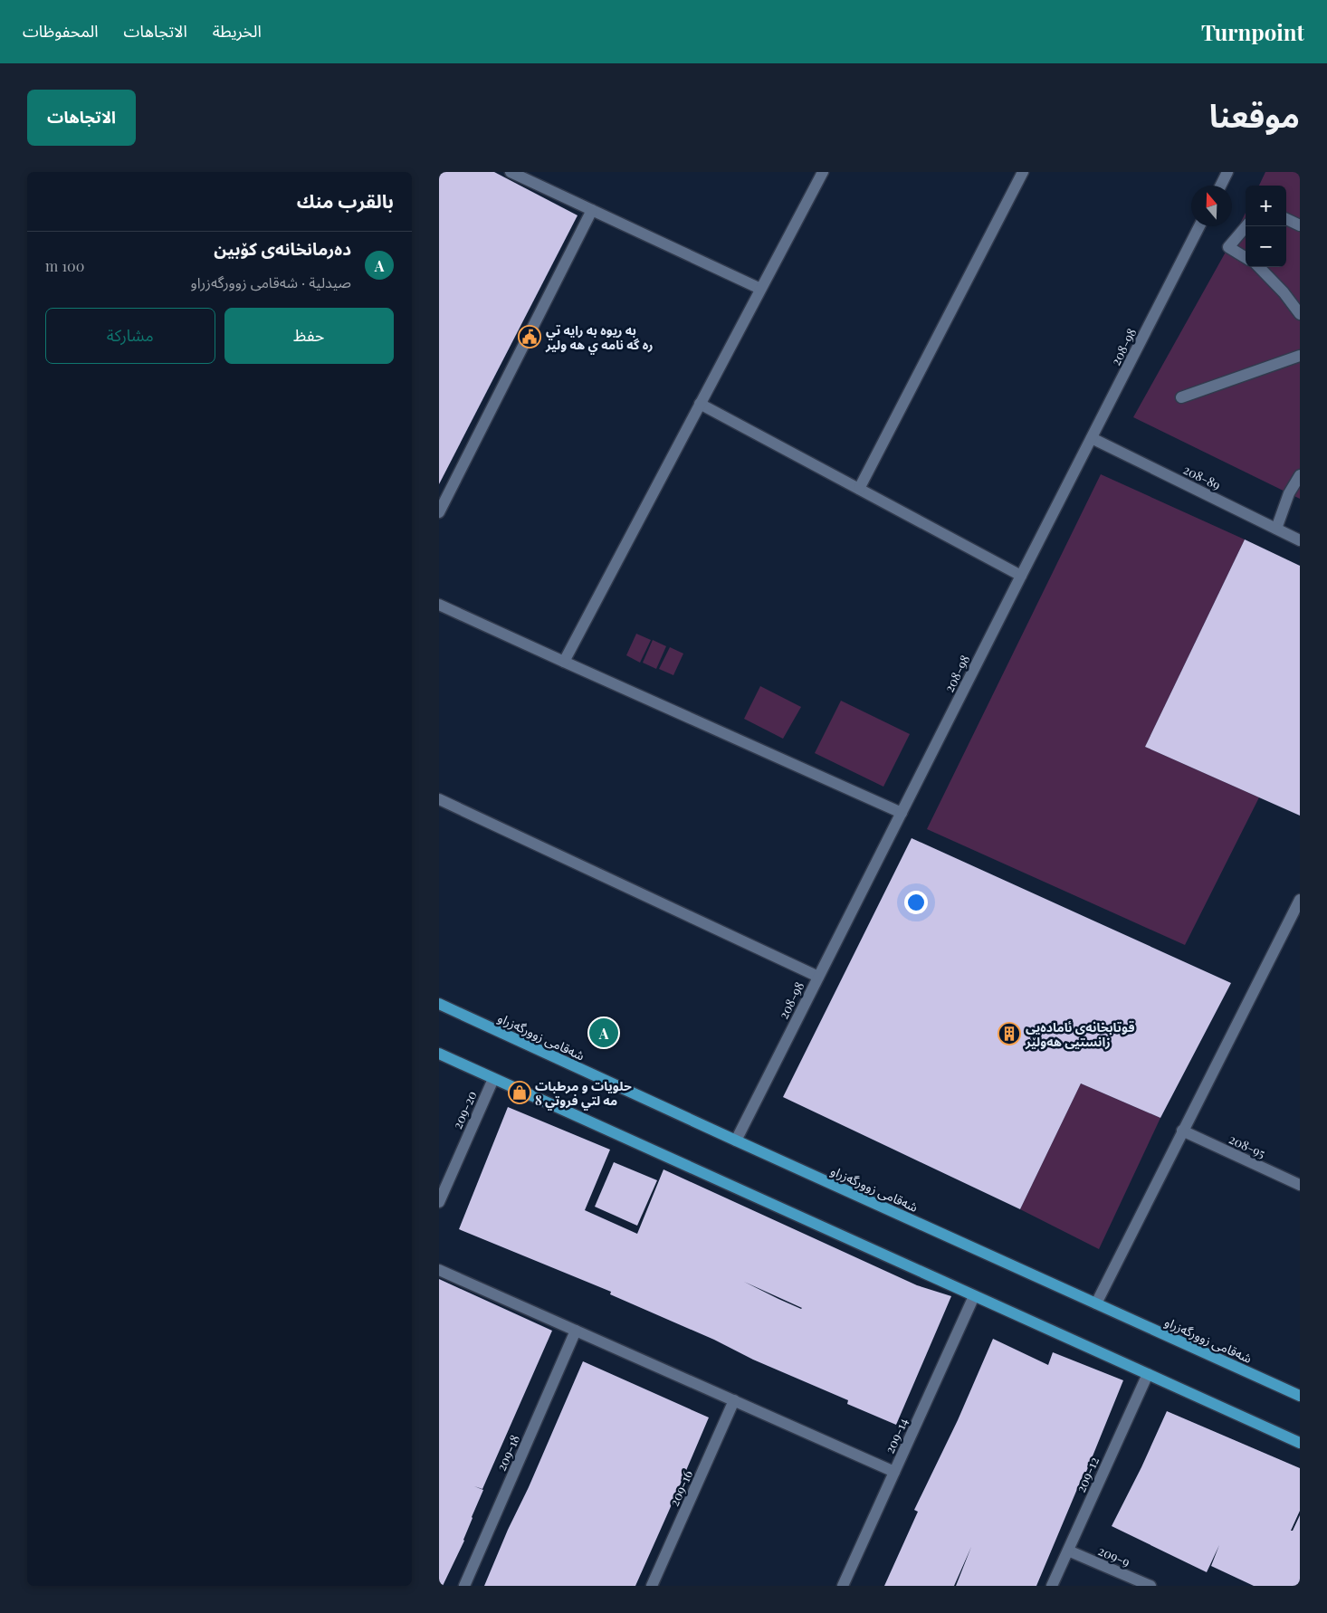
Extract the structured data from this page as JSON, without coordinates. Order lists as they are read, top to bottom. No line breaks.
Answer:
{"streets":{"main road":["شەقامی زوورگەزراو"],"street":["208-98","208-89","209-20","208-95","209-14","209-18","209-12","209-16","209-9"]},"crossings":[["208-98","208-89"],["208-98","شەقامی زوورگەزراو"],["209-12","209-9"]],"places":{"public building":["به ريوه به رايه تي ره گه نامه ي هه ولير"],"building":["قوتابخانەی ئامادەیی زانستیی هەولێر"],"shop":["حلويات و مرطبات مه لتي فروتي 8"]},"north":"top","page":{"header":"Turnpoint","nav":["الخريطة","الاتجاهات","المحفوظات"],"title":"موقعنا","buttons":["الاتجاهات",["حفظ","مشاركة"]],"heading":"بالقرب منك","map_buttons":["+","−"],"list":[{"mark":"A","name":"دەرمانخانەی کۆبین","note":"صيدلية · شەقامی زوورگەزراو","value":"100 m"}],"pins":"A"}}
